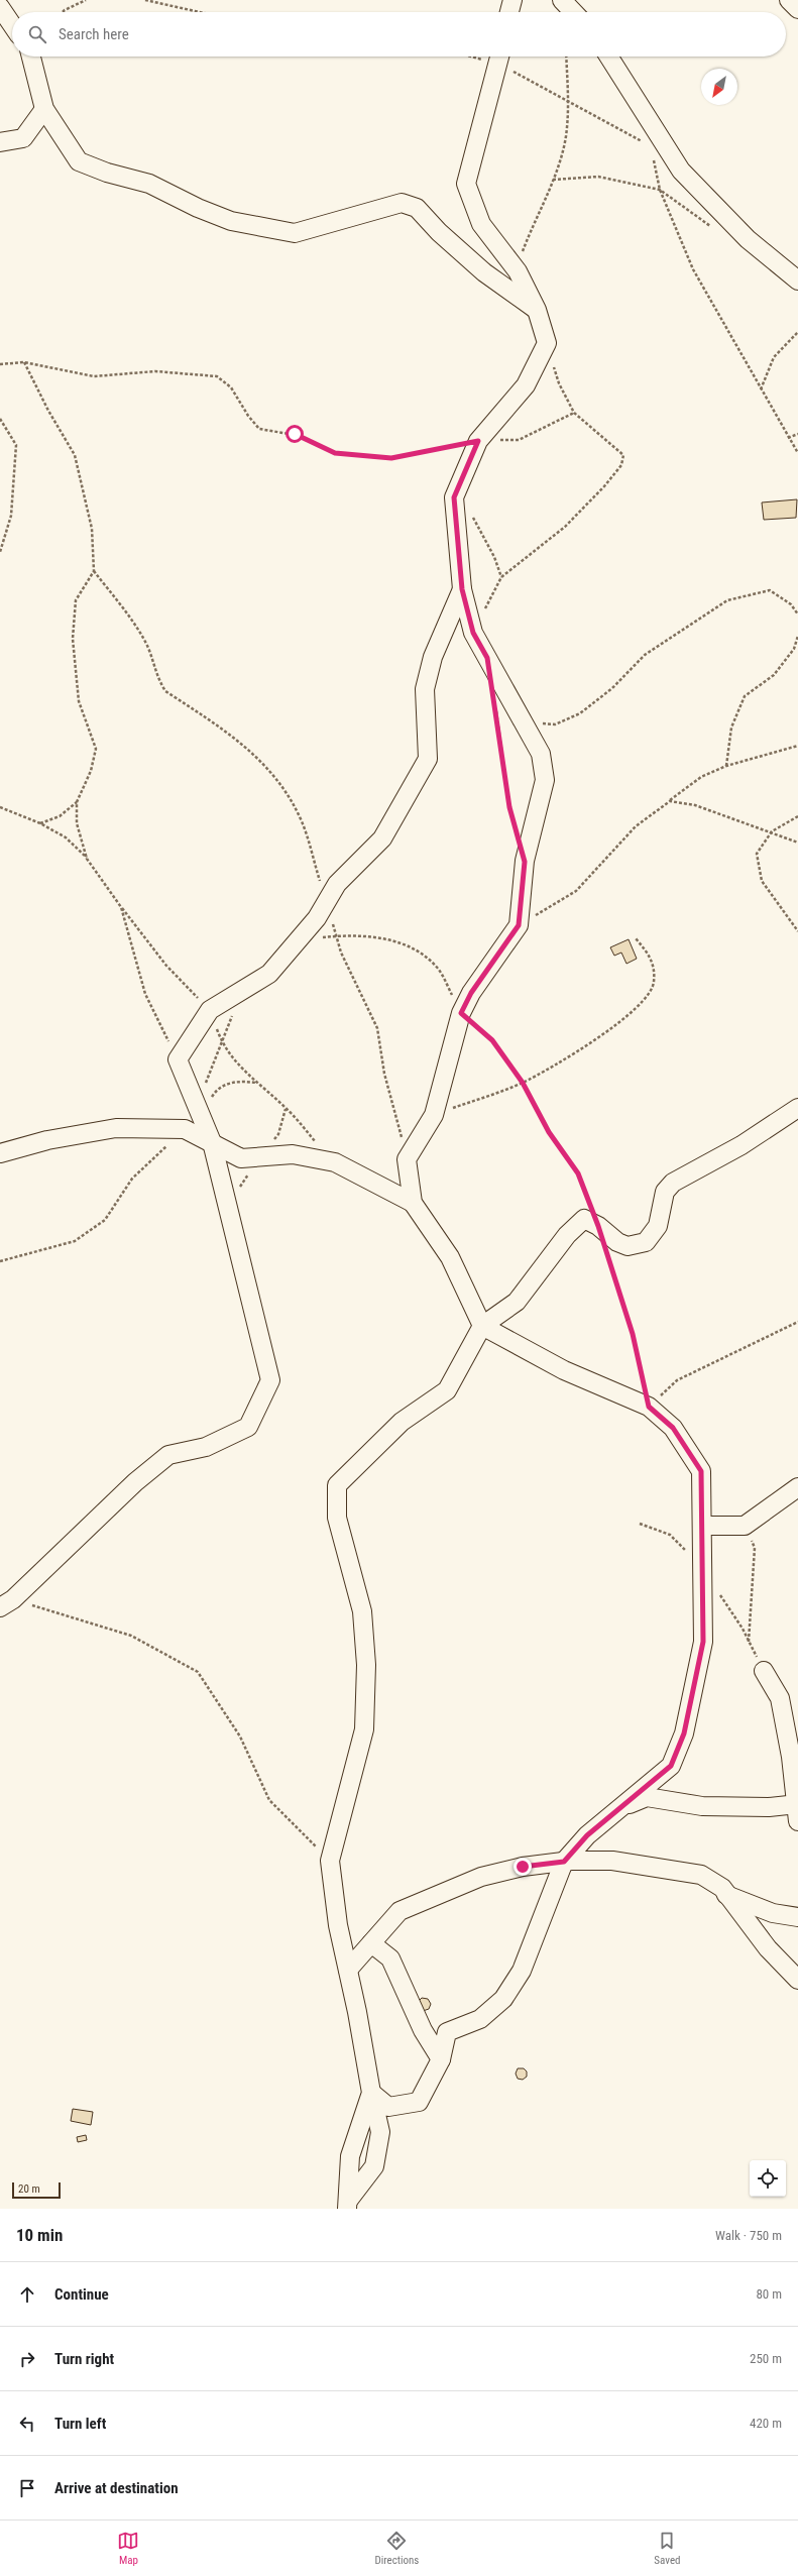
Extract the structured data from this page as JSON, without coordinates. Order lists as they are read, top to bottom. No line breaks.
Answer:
{"scale_bar":"20 m","north":"bottom left","page":{"search":"Search here","scale":"20 m","heading":["10 min","Walk · 750 m"],"list":[["Continue","80 m"],["Turn right","250 m"],["Turn left","420 m"],"Arrive at destination"],"nav":["Map","Directions","Saved"]}}
